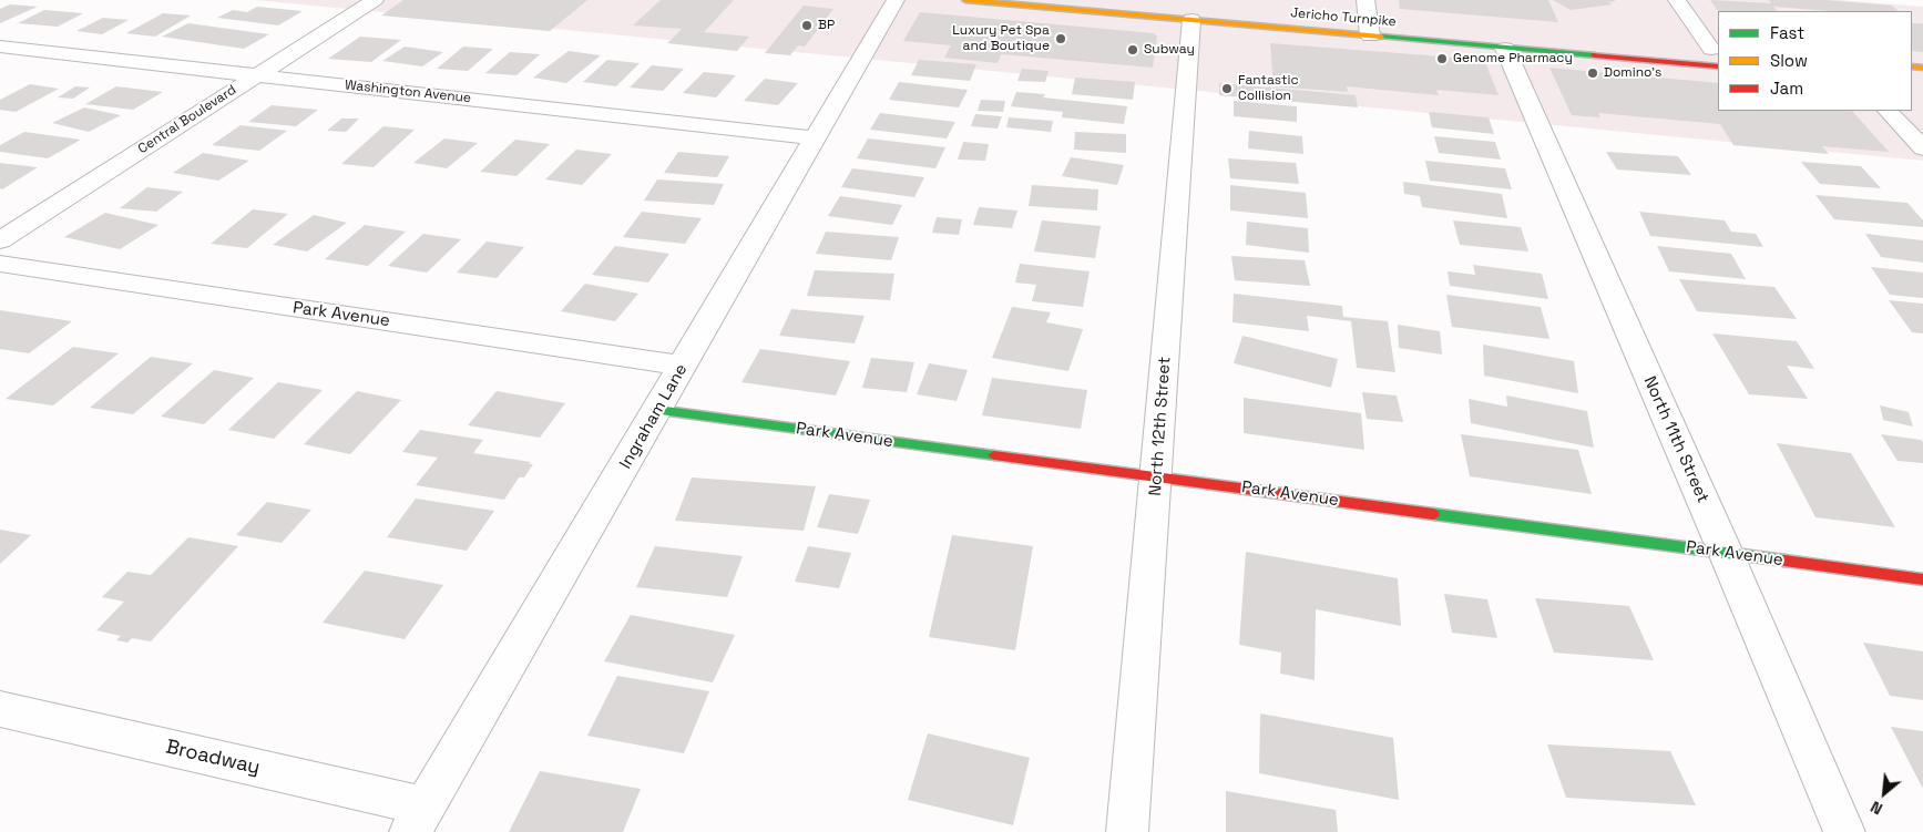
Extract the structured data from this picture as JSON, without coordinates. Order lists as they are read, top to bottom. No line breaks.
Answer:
{"streets":{"main road":["Jericho Turnpike","Park Avenue"],"street":["Washington Avenue","Central Boulevard","Ingraham Lane","North 12th Street","North 11th Street","Broadway"]},"crossings":[["Jericho Turnpike","North 12th Street"],["Jericho Turnpike","North 11th Street"],["Washington Avenue","Central Boulevard"],["Washington Avenue","Ingraham Lane"],["Park Avenue","Ingraham Lane"],["Park Avenue","North 12th Street"],["Park Avenue","North 11th Street"],["Ingraham Lane","Broadway"]],"places":["BP","Luxury Pet Spa and Boutique","Subway","Genome Pharmacy","Domino's","Fantastic Collision"],"legend":["Fast","Slow","Jam"],"north":"bottom left"}
